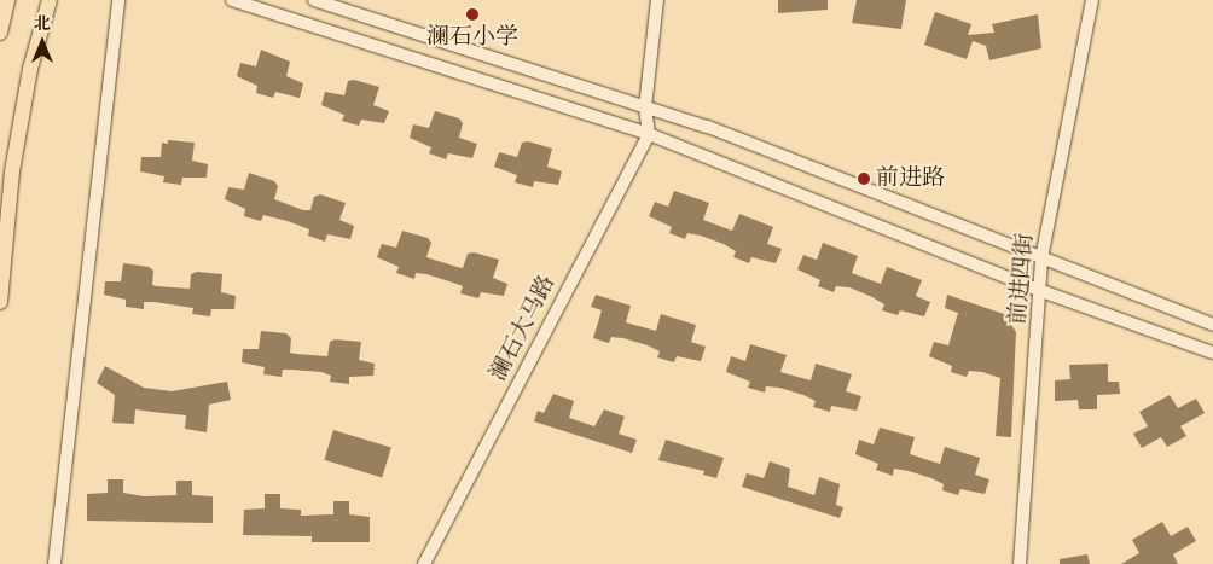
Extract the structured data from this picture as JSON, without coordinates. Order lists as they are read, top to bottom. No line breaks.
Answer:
{"streets":{"street":["前进四街","澜石大马路"]},"places":["澜石小学","前进路"],"north":"top"}
